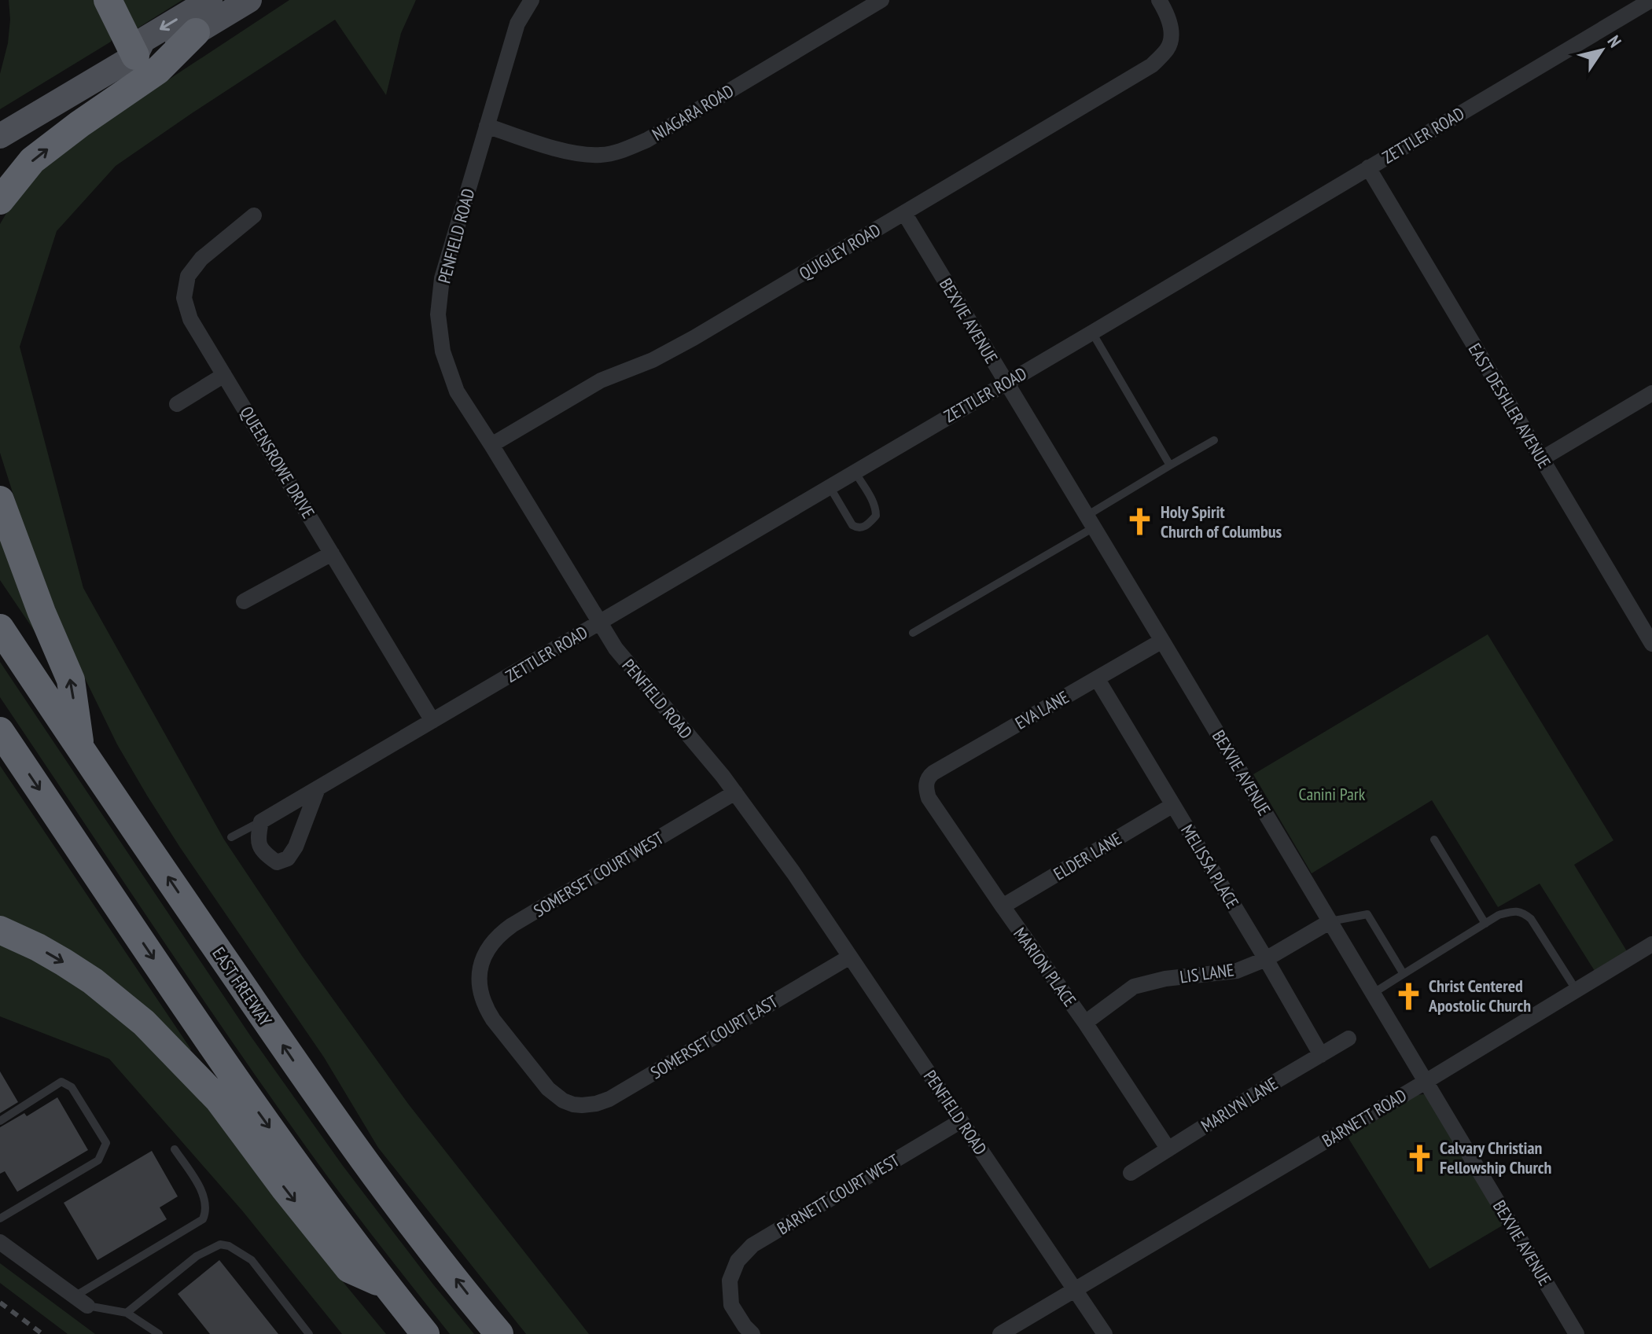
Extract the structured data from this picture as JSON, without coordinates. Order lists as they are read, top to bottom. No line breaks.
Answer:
{"streets":{"highway":["EAST FREEWAY"],"street":["NIAGARA ROAD","ZETTLER ROAD","PENFIELD ROAD","QUIGLEY ROAD","BEXVIE AVENUE","EAST DESHLER AVENUE","QUEENSROWE DRIVE","EVA LANE","ELDER LANE","MELISSA PLACE","SOMERSET COURT WEST","MARION PLACE","LIS LANE","SOMERSET COURT EAST","MARLYN LANE","BARNETT ROAD","BARNETT COURT WEST"]},"crossings":[["NIAGARA ROAD","PENFIELD ROAD"],["ZETTLER ROAD","PENFIELD ROAD"],["ZETTLER ROAD","BEXVIE AVENUE"],["ZETTLER ROAD","EAST DESHLER AVENUE"],["ZETTLER ROAD","QUEENSROWE DRIVE"],["PENFIELD ROAD","QUIGLEY ROAD"],["PENFIELD ROAD","SOMERSET COURT WEST"],["PENFIELD ROAD","SOMERSET COURT EAST"],["PENFIELD ROAD","BARNETT ROAD"],["PENFIELD ROAD","BARNETT COURT WEST"],["QUIGLEY ROAD","BEXVIE AVENUE"],["BEXVIE AVENUE","EVA LANE"],["BEXVIE AVENUE","LIS LANE"],["BEXVIE AVENUE","BARNETT ROAD"],["EVA LANE","MELISSA PLACE"],["EVA LANE","MARION PLACE"],["ELDER LANE","MELISSA PLACE"],["ELDER LANE","MARION PLACE"],["MELISSA PLACE","LIS LANE"],["MELISSA PLACE","MARLYN LANE"],["SOMERSET COURT WEST","SOMERSET COURT EAST"],["MARION PLACE","LIS LANE"],["MARION PLACE","MARLYN LANE"]],"parks":["Canini Park"],"places":{"church":["Holy Spirit Church of Columbus","Christ Centered Apostolic Church","Calvary Christian Fellowship Church"]},"north":"top right"}
